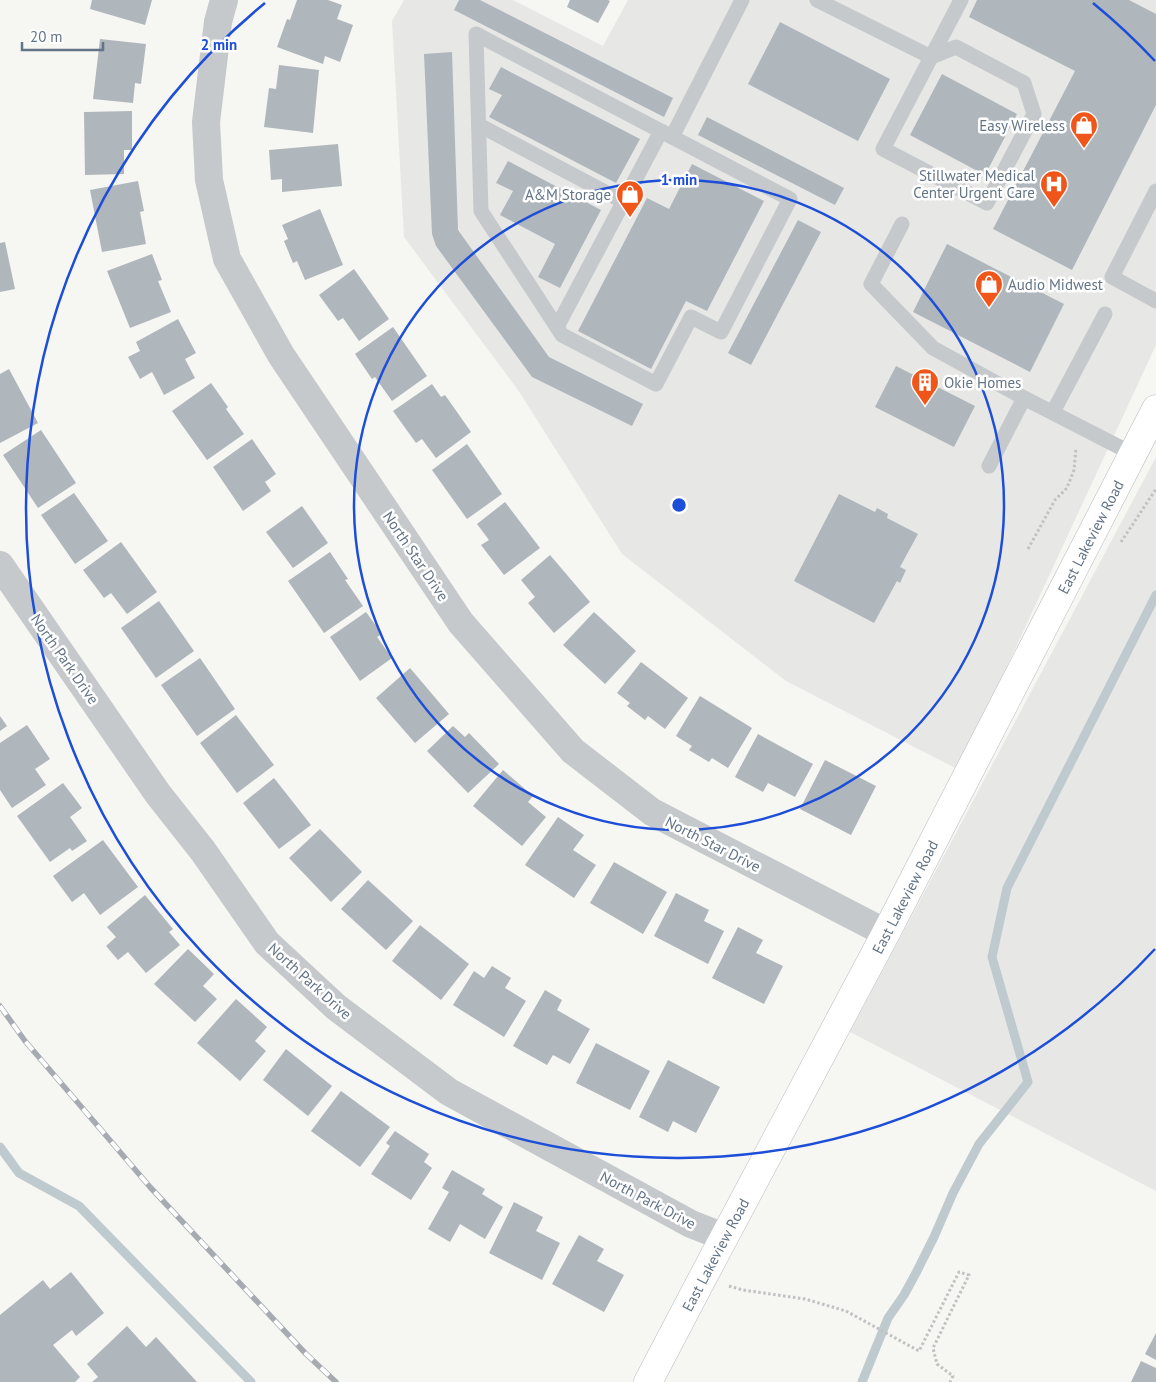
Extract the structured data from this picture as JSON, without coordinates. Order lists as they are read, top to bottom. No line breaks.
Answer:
{"streets":{"main road":["East Lakeview Road"],"street":["North Star Drive","North Park Drive"]},"crossings":[["East Lakeview Road","North Star Drive"],["East Lakeview Road","North Park Drive"]],"places":{"shop":["Easy Wireless","A&M Storage","Audio Midwest"],"hospital":["Stillwater Medical Center Urgent Care"],"building":["Okie Homes"]},"scale_bar":"20 m","rings":["2 min","1 min"]}
